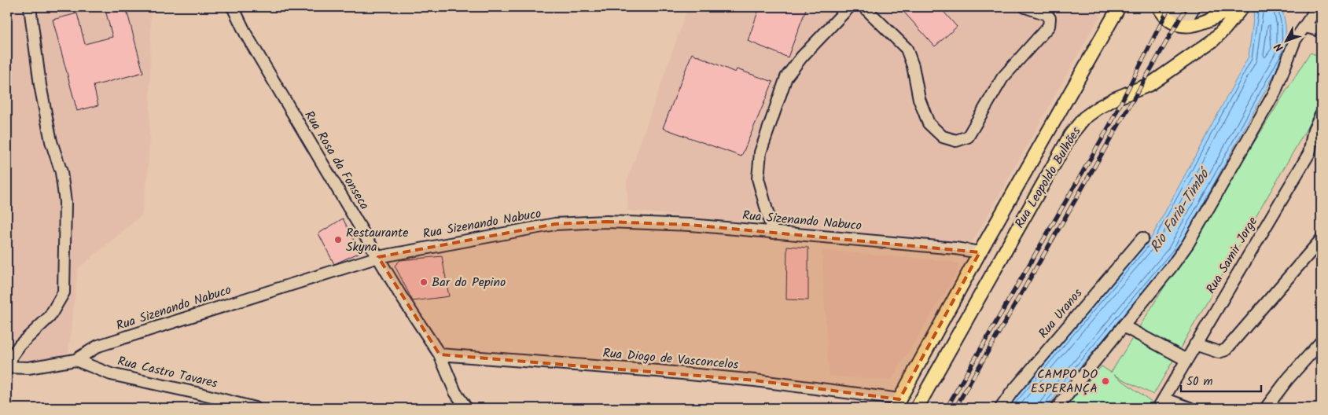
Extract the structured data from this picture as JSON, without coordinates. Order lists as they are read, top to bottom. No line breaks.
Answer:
{"streets":{"main road":["Rua Leopoldo Bulhões"],"street":["Rua Rosa da Fonseca","Rua Sizenando Nabuco","Rua Samir Jorge","Rua Uranos","Rua Diogo de Vasconcelos","Rua Castro Tavares"]},"crossings":[["Rua Rosa da Fonseca","Rua Sizenando Nabuco"],["Rua Rosa da Fonseca","Rua Diogo de Vasconcelos"],["Rua Leopoldo Bulhões","Rua Sizenando Nabuco"],["Rua Leopoldo Bulhões","Rua Diogo de Vasconcelos"],["Rua Sizenando Nabuco","Rua Castro Tavares"]],"water":["Rio Faria-Timbó"],"places":["Restaurante Skyna","Bar do Pepino","CAMPO DO ESPERANÇA"],"scale_bar":"50 m","north":"bottom left"}
